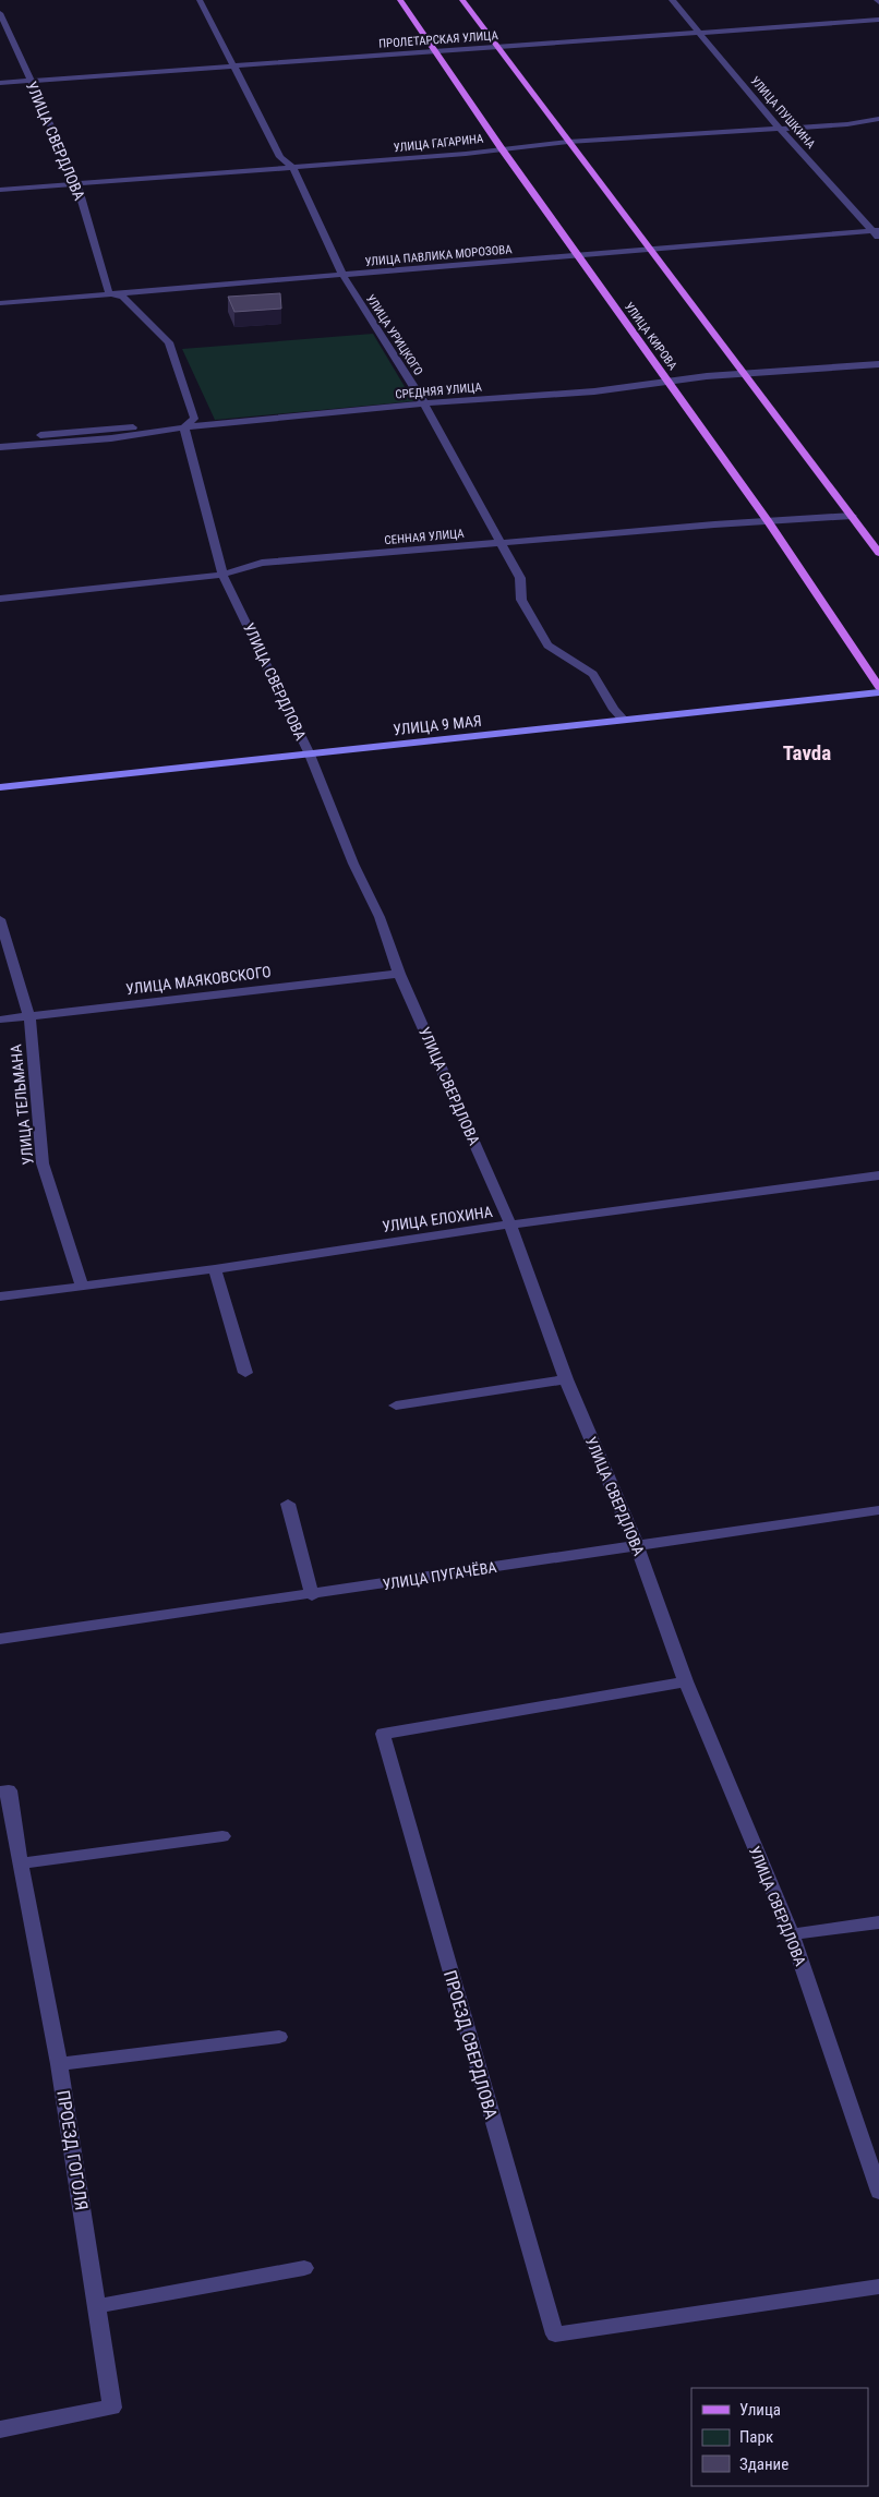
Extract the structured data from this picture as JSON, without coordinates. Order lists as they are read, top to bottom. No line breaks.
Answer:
{"streets":{"main road":["УЛИЦА КИРОВА"],"street":["ПРОЛЕТАРСКАЯ УЛИЦА","УЛИЦА ПУШКИНА","УЛИЦА СВЕРДЛОВА","УЛИЦА ГАГАРИНА","УЛИЦА ПАВЛИКА МОРОЗОВА","УЛИЦА УРИЦКОГО","СРЕДНЯЯ УЛИЦА","СЕННАЯ УЛИЦА","УЛИЦА 9 МАЯ","УЛИЦА МАЯКОВСКОГО","УЛИЦА ТЕЛЬМАНА","УЛИЦА ЕЛОХИНА","УЛИЦА ПУГАЧЁВА","ПРОЕЗД СВЕРДЛОВА","ПРОЕЗД ГОГОЛЯ"]},"crossings":[["ПРОЛЕТАРСКАЯ УЛИЦА","УЛИЦА ПУШКИНА"],["ПРОЛЕТАРСКАЯ УЛИЦА","УЛИЦА СВЕРДЛОВА"],["ПРОЛЕТАРСКАЯ УЛИЦА","УЛИЦА УРИЦКОГО"],["ПРОЛЕТАРСКАЯ УЛИЦА","УЛИЦА КИРОВА"],["УЛИЦА ПУШКИНА","УЛИЦА ГАГАРИНА"],["УЛИЦА ПУШКИНА","УЛИЦА ПАВЛИКА МОРОЗОВА"],["УЛИЦА СВЕРДЛОВА","УЛИЦА ГАГАРИНА"],["УЛИЦА СВЕРДЛОВА","УЛИЦА ПАВЛИКА МОРОЗОВА"],["УЛИЦА СВЕРДЛОВА","СРЕДНЯЯ УЛИЦА"],["УЛИЦА СВЕРДЛОВА","СЕННАЯ УЛИЦА"],["УЛИЦА СВЕРДЛОВА","УЛИЦА 9 МАЯ"],["УЛИЦА СВЕРДЛОВА","УЛИЦА МАЯКОВСКОГО"],["УЛИЦА СВЕРДЛОВА","УЛИЦА ЕЛОХИНА"],["УЛИЦА СВЕРДЛОВА","УЛИЦА ПУГАЧЁВА"],["УЛИЦА СВЕРДЛОВА","ПРОЕЗД СВЕРДЛОВА"],["УЛИЦА ГАГАРИНА","УЛИЦА УРИЦКОГО"],["УЛИЦА ГАГАРИНА","УЛИЦА КИРОВА"],["УЛИЦА ПАВЛИКА МОРОЗОВА","УЛИЦА УРИЦКОГО"],["УЛИЦА ПАВЛИКА МОРОЗОВА","УЛИЦА КИРОВА"],["УЛИЦА УРИЦКОГО","СРЕДНЯЯ УЛИЦА"],["УЛИЦА УРИЦКОГО","СЕННАЯ УЛИЦА"],["УЛИЦА УРИЦКОГО","УЛИЦА 9 МАЯ"],["УЛИЦА КИРОВА","СРЕДНЯЯ УЛИЦА"],["УЛИЦА КИРОВА","СЕННАЯ УЛИЦА"],["УЛИЦА МАЯКОВСКОГО","УЛИЦА ТЕЛЬМАНА"],["УЛИЦА ТЕЛЬМАНА","УЛИЦА ЕЛОХИНА"]],"districts":["Tavda"],"legend":["Улица","Парк","Здание"]}
